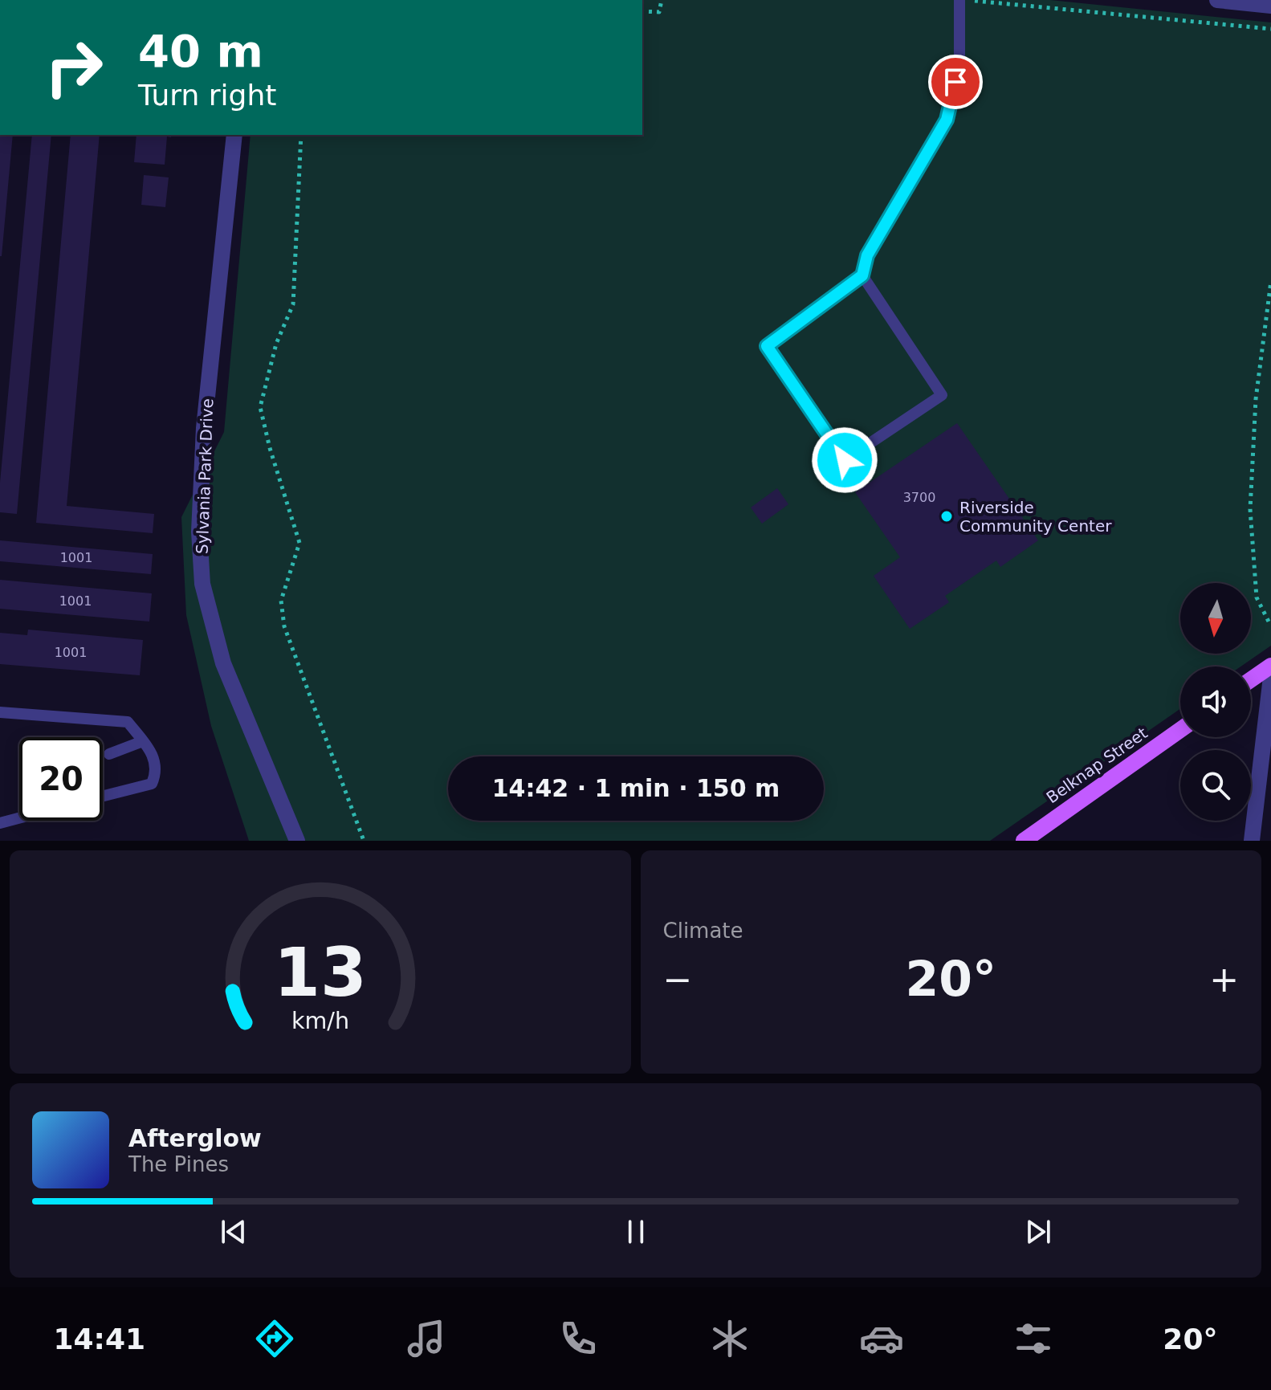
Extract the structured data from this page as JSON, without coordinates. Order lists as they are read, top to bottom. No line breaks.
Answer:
{"streets":{"main road":["Belknap Street"],"street":["Sylvania Park Drive"]},"places":["Riverside Community Center"],"house_numbers":["3700","1001","1001","1001"],"north":"bottom","page":{"turn":["40 m","Turn right"],"limit":"20","trip":"14:42 · 1 min · 150 m","tile":"Climate","heat":["−","20°","+"],"song":["Afterglow","The Pines"],"tabs":["14:41","20°"],"gauge":["13","km/h"]}}
